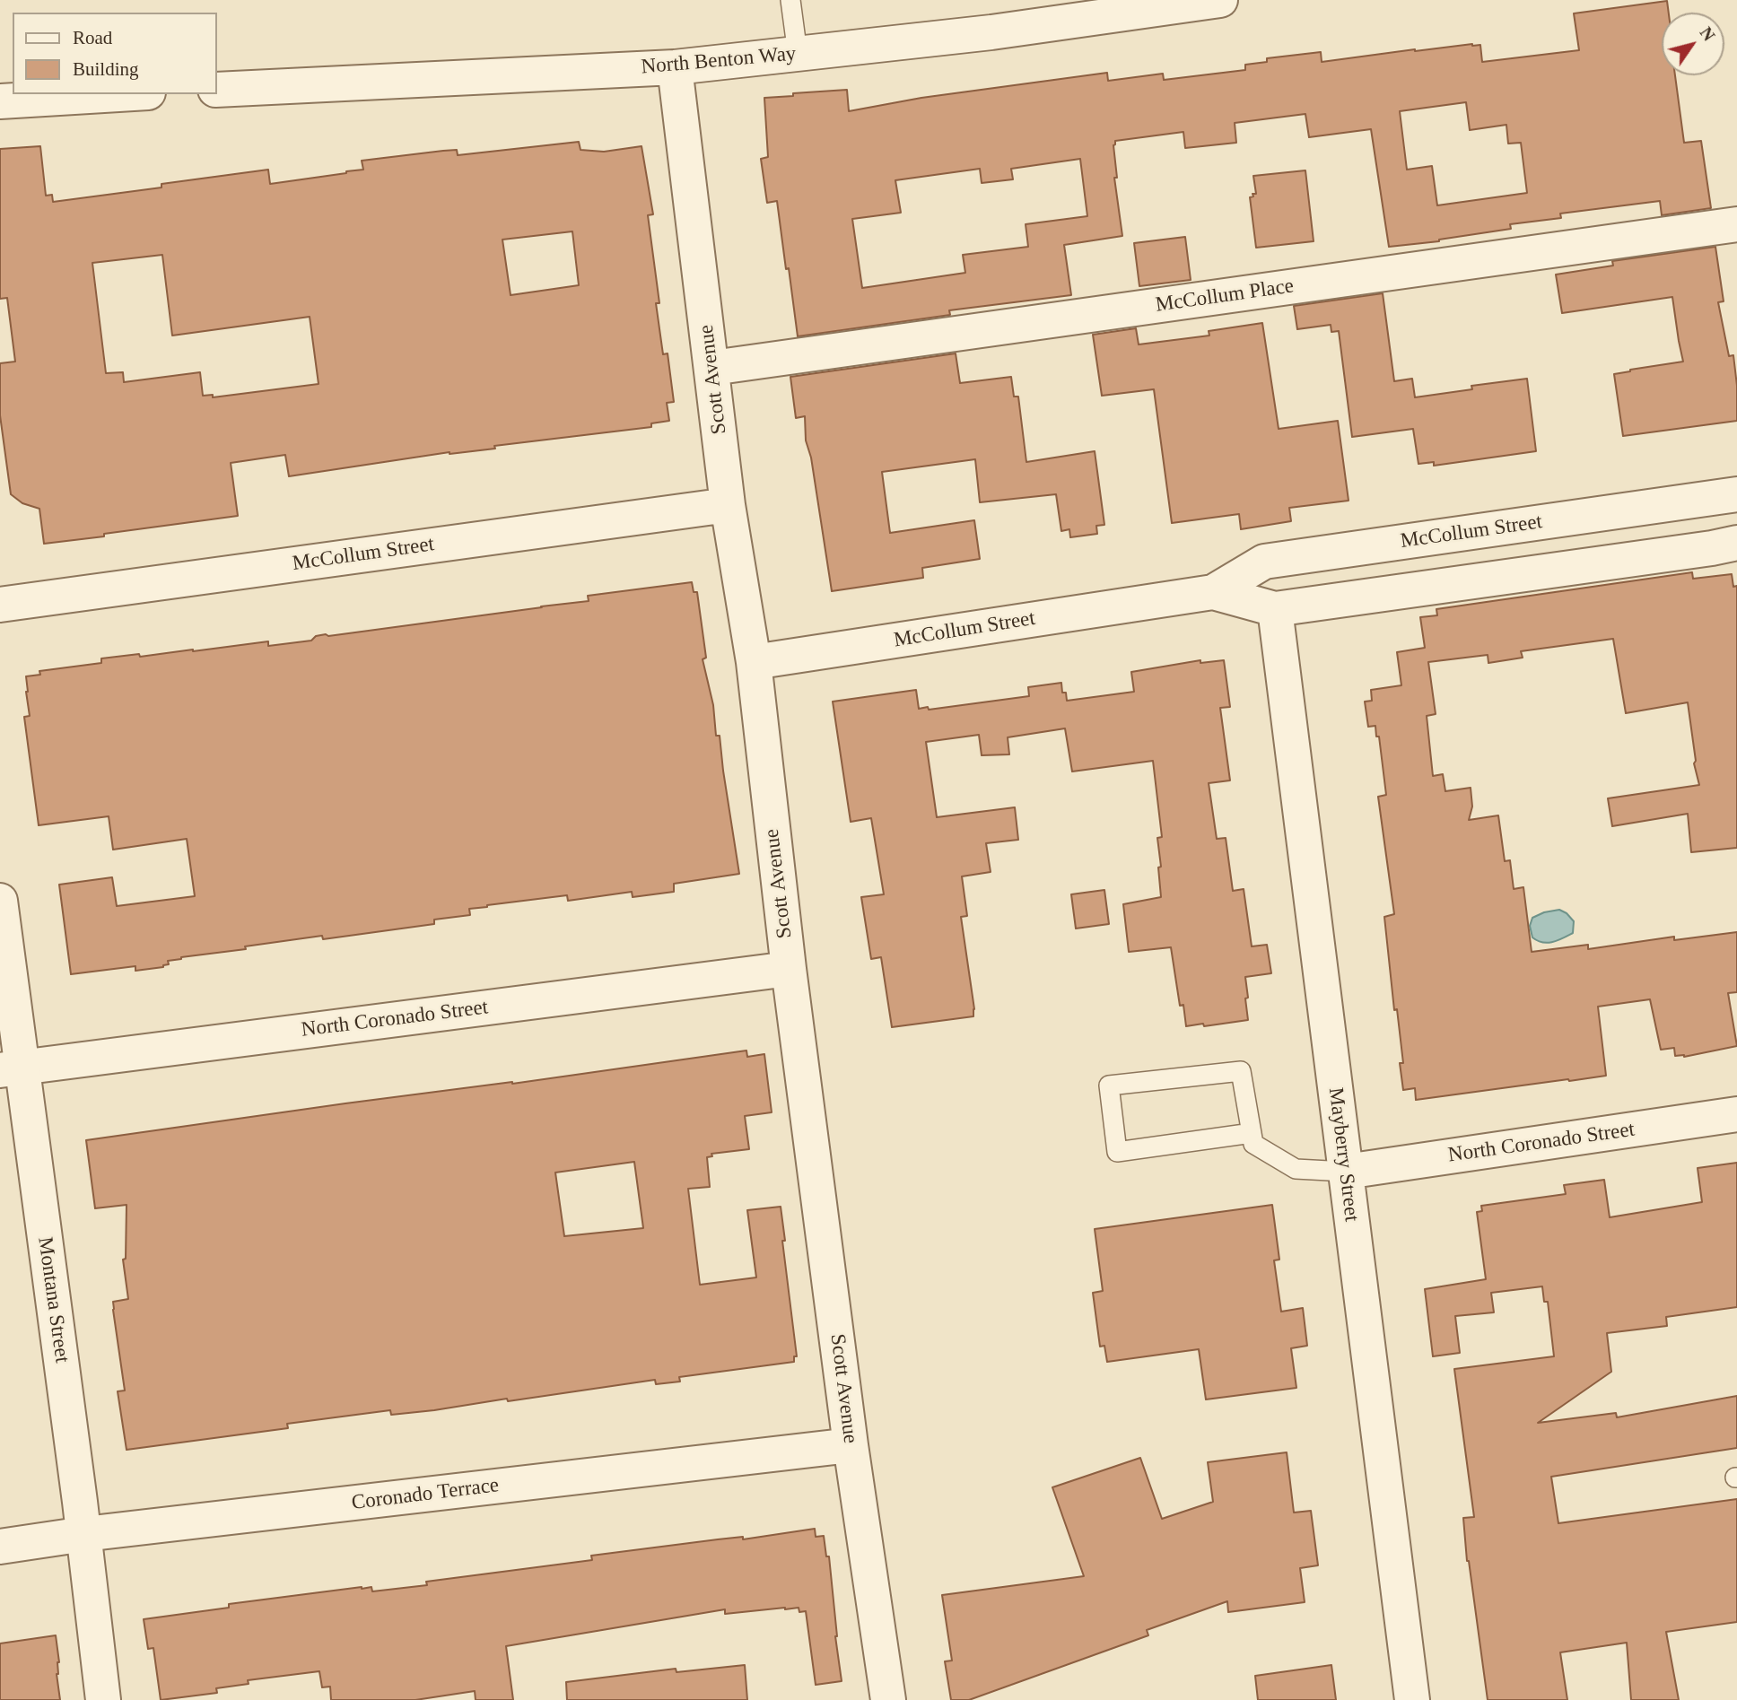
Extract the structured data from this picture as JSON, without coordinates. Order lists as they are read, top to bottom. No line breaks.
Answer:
{"streets":{"street":["North Benton Way","McCollum Place","Scott Avenue","McCollum Street","North Coronado Street","Mayberry Street","Montana Street","Coronado Terrace"]},"crossings":[["North Benton Way","Scott Avenue"],["McCollum Place","Scott Avenue"],["Scott Avenue","McCollum Street"],["Scott Avenue","North Coronado Street"],["Scott Avenue","Coronado Terrace"],["McCollum Street","Mayberry Street"],["North Coronado Street","Mayberry Street"],["North Coronado Street","Montana Street"],["Montana Street","Coronado Terrace"]],"legend":["Road","Building"],"north":"top right"}
